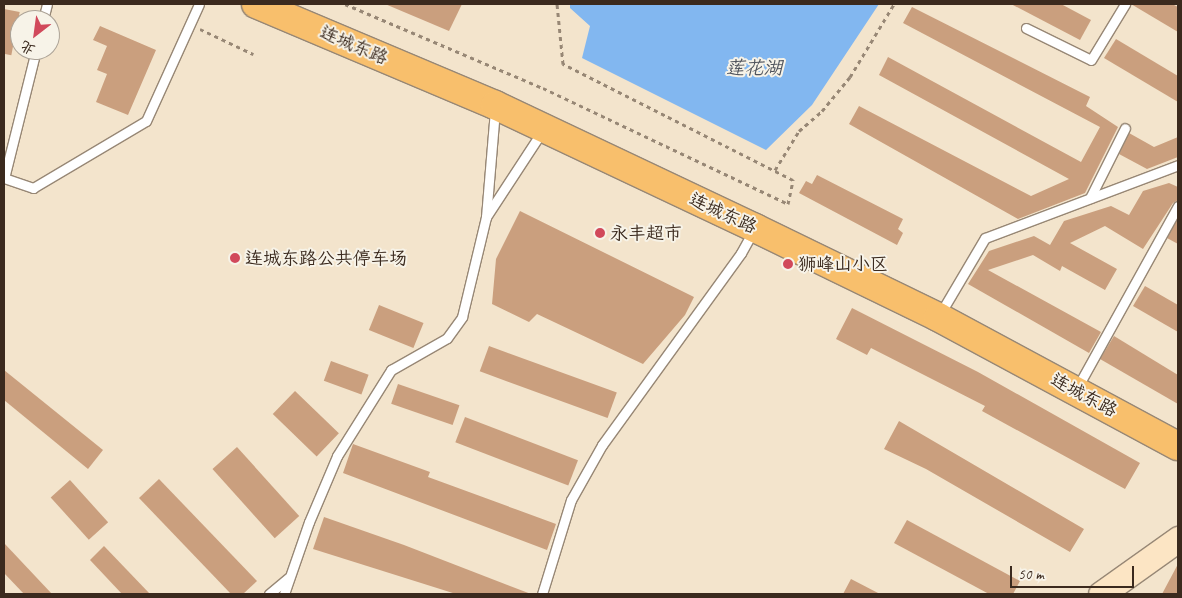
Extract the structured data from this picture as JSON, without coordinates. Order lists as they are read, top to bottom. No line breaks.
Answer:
{"streets":{"main road":["连城东路"]},"water":["莲花湖"],"places":["永丰超市","连城东路公共停车场","狮峰山小区"],"scale_bar":"50 m","north":"bottom left"}
